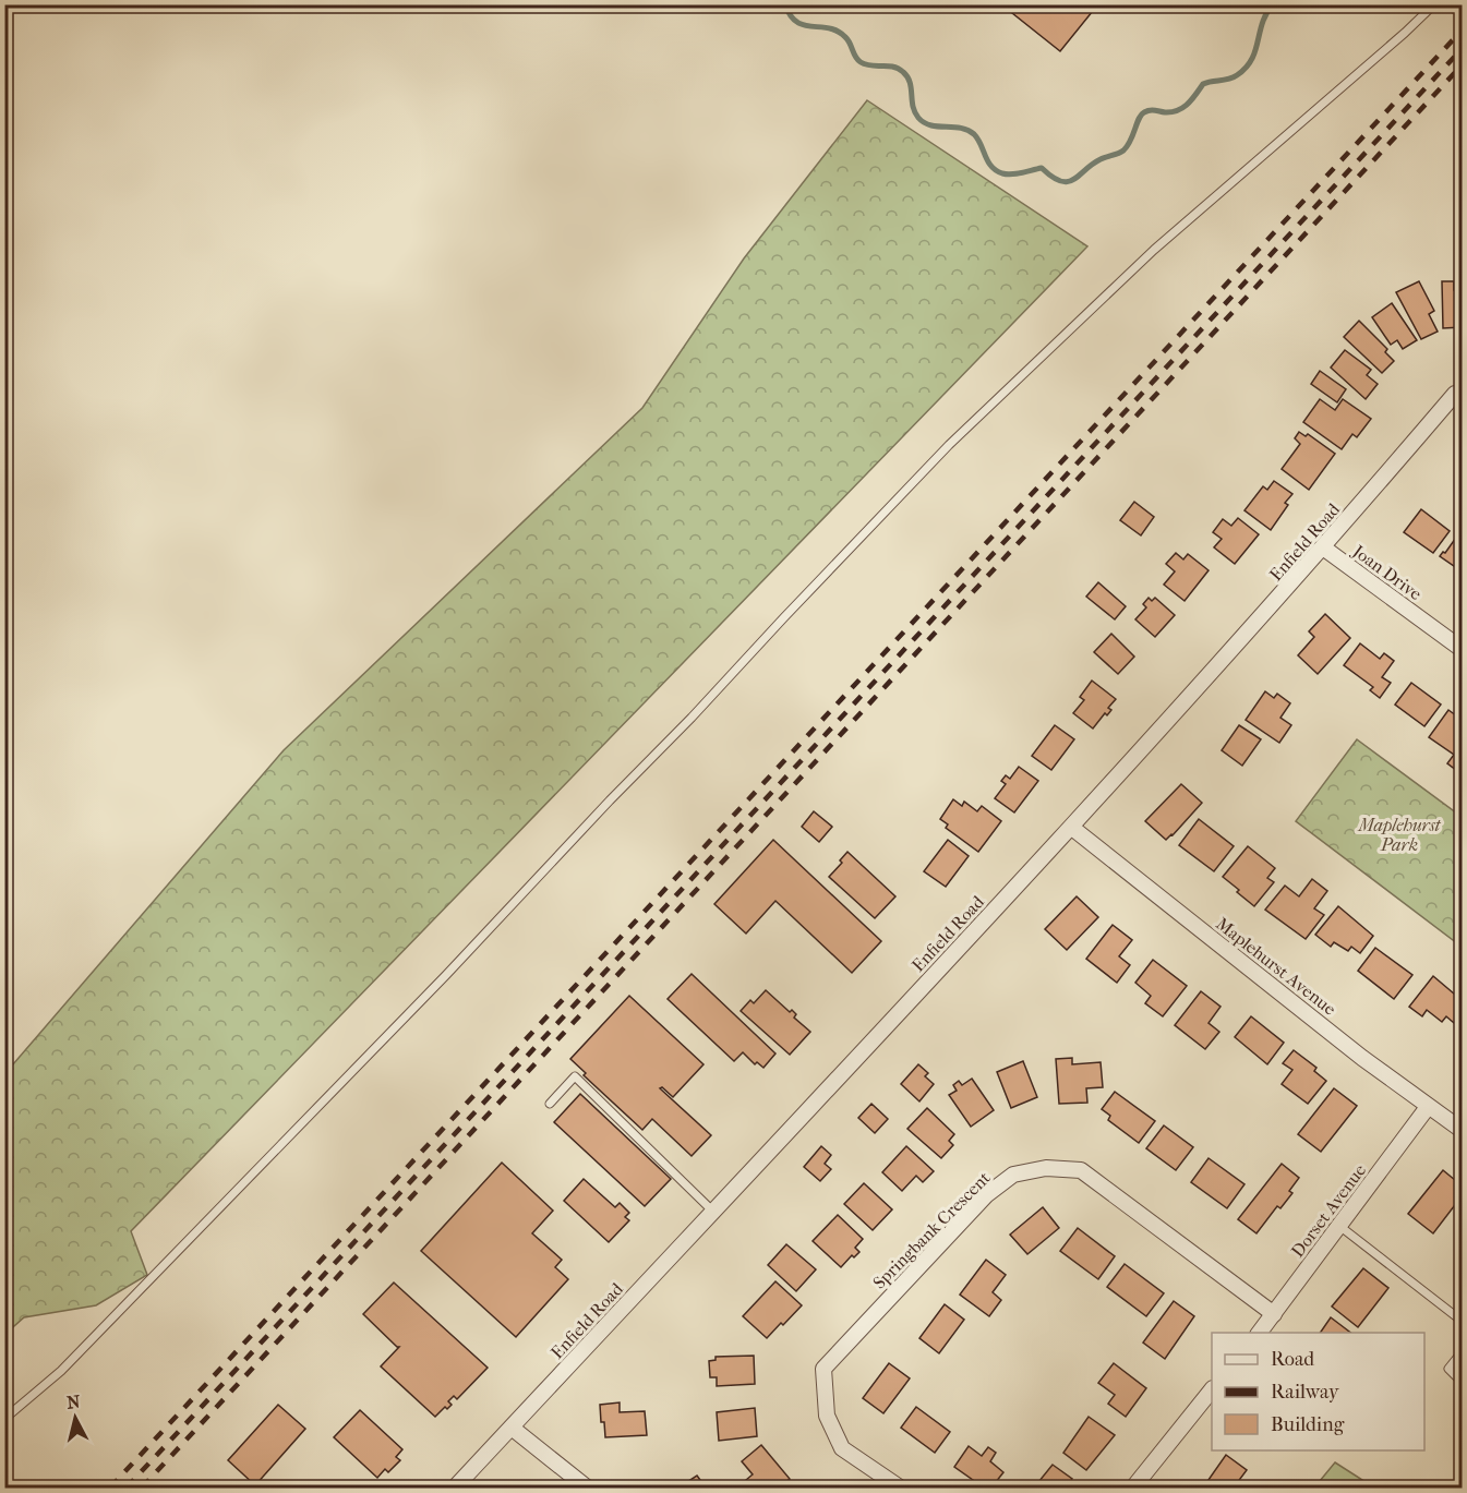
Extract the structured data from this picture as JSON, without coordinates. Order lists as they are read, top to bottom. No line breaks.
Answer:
{"streets":{"street":["Enfield Road","Joan Drive","Maplehurst Avenue","Dorset Avenue","Springbank Crescent"]},"crossings":[["Enfield Road","Joan Drive"],["Enfield Road","Maplehurst Avenue"],["Maplehurst Avenue","Dorset Avenue"],["Dorset Avenue","Springbank Crescent"]],"parks":["Maplehurst Park"],"legend":["Road","Railway","Building"],"north":"top"}
